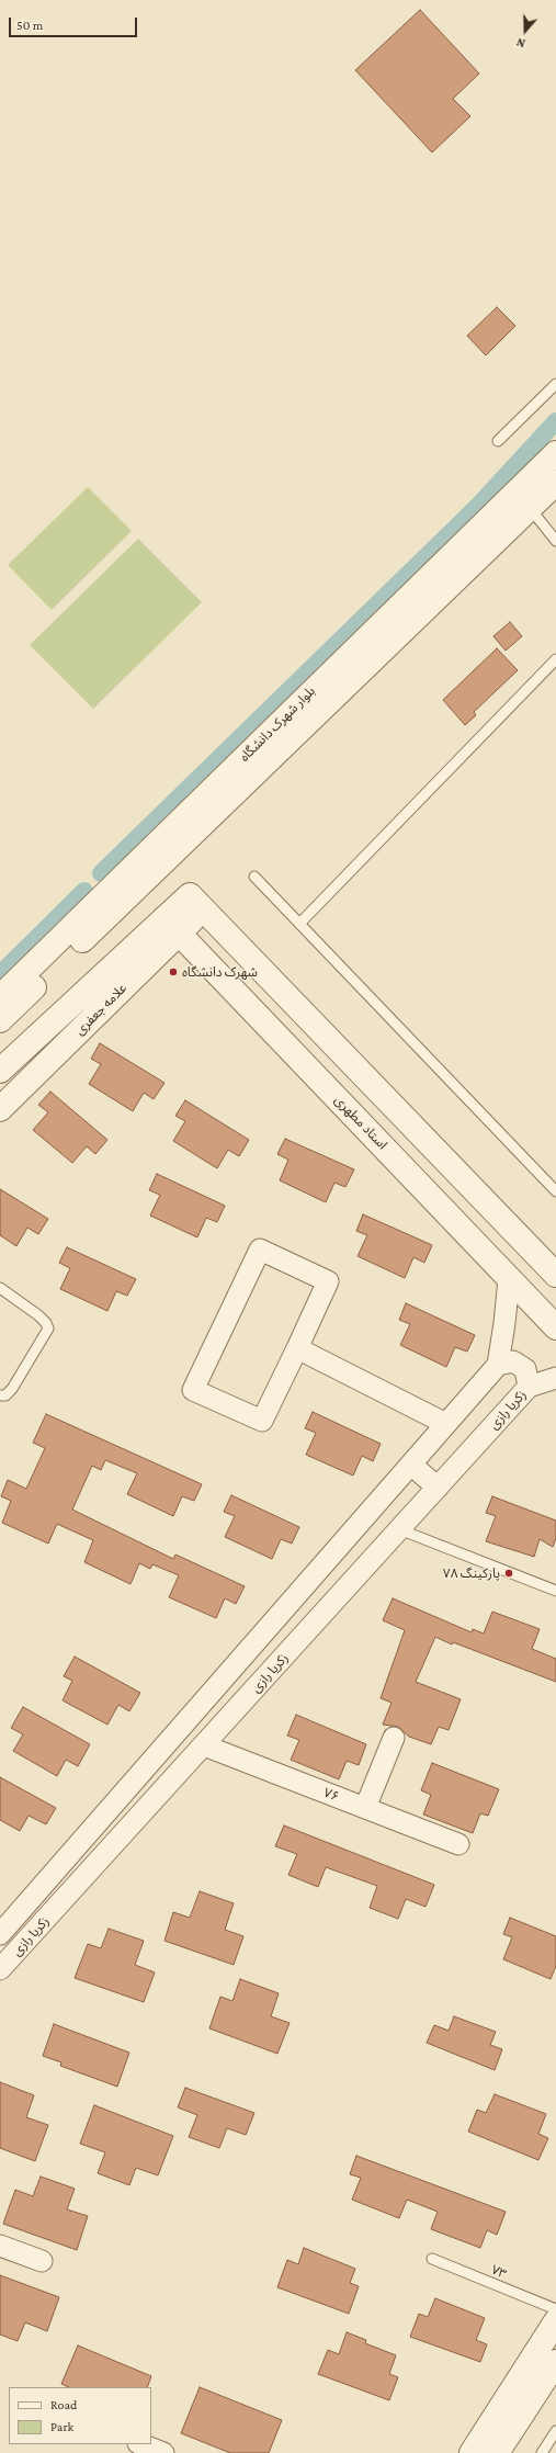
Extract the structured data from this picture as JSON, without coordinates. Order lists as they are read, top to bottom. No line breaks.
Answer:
{"streets":{"street":["بلوار شهرک دانشگاه","علامه جعفری","استاد مطهری","زکریا رازی","۷۶"],"lane":["۷۳"]},"crossings":[["علامه جعفری","استاد مطهری"],["زکریا رازی","۷۶"]],"places":["شهرک دانشگاه","پارکینگ ۷۸"],"legend":["Road","Park"],"scale_bar":"50 m","north":"bottom"}
